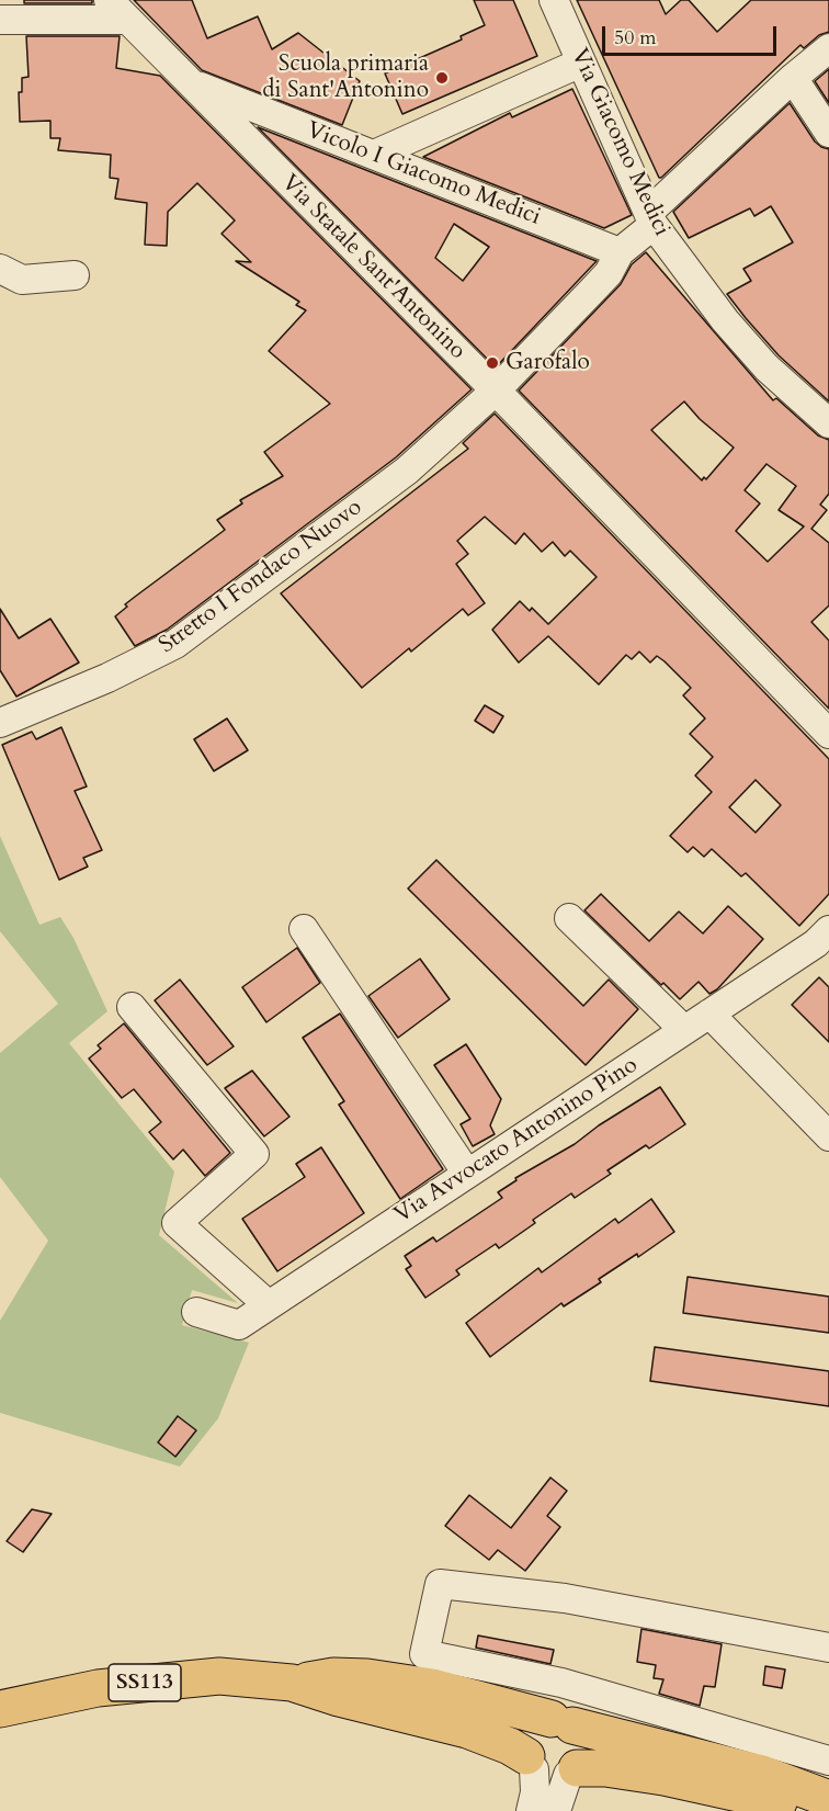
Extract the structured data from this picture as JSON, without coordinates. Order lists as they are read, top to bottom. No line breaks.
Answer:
{"streets":{"main road":["SS113"],"street":["Via Giacomo Medici","Vicolo I Giacomo Medici","Via Statale Sant'Antonino","Stretto I Fondaco Nuovo","Via Avvocato Antonino Pino"]},"crossings":[["Via Giacomo Medici","Stretto I Fondaco Nuovo"],["Vicolo I Giacomo Medici","Via Statale Sant'Antonino"],["Vicolo I Giacomo Medici","Stretto I Fondaco Nuovo"],["Via Statale Sant'Antonino","Stretto I Fondaco Nuovo"]],"places":["Scuola primaria di Sant'Antonino","Garofalo"],"scale_bar":"50 m"}
